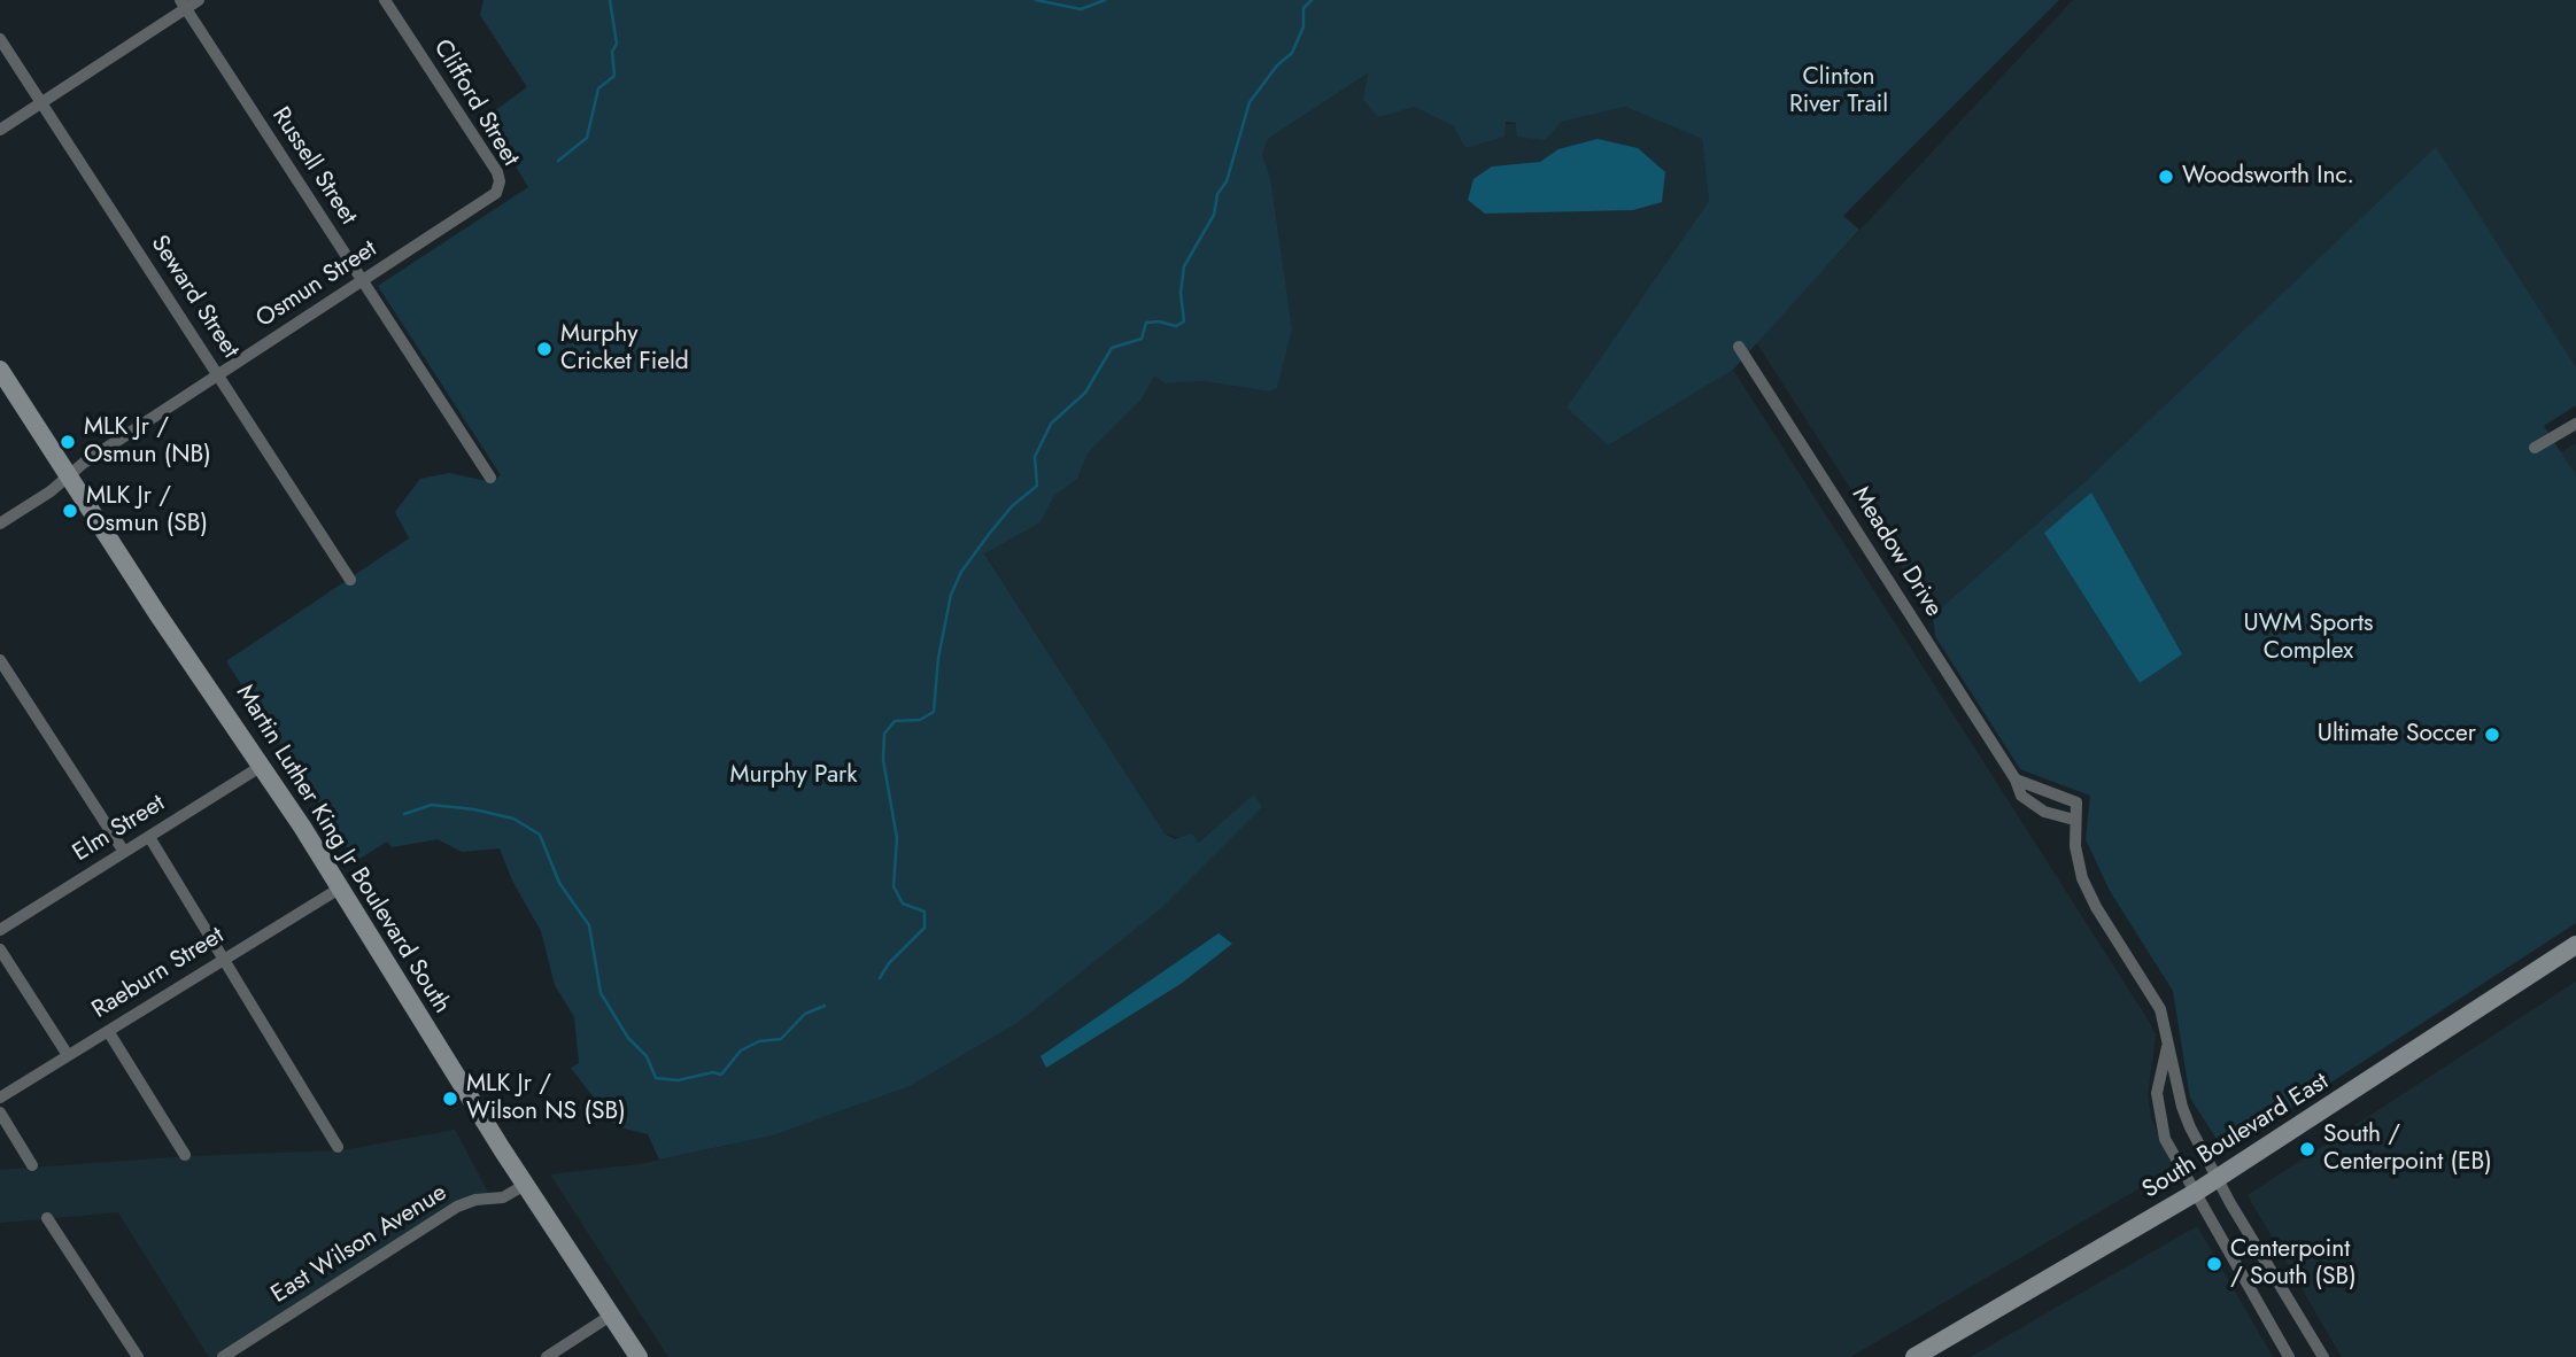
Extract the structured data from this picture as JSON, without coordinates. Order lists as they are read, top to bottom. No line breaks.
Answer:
{"streets":{"main road":["Martin Luther King Jr Boulevard South","South Boulevard East"],"street":["Clifford Street","Russell Street","Osmun Street","Seward Street","Meadow Drive","Elm Street","Raeburn Street","East Wilson Avenue"]},"crossings":[["Clifford Street","Osmun Street"],["Russell Street","Osmun Street"],["Osmun Street","Seward Street"],["Osmun Street","Martin Luther King Jr Boulevard South"],["Elm Street","Martin Luther King Jr Boulevard South"],["Martin Luther King Jr Boulevard South","Raeburn Street"],["Martin Luther King Jr Boulevard South","East Wilson Avenue"]],"parks":["Clinton River Trail","UWM Sports Complex","Murphy Park"],"places":["Woodsworth Inc.","Murphy Cricket Field","MLK Jr / Osmun (NB)","MLK Jr / Osmun (SB)","Ultimate Soccer","MLK Jr / Wilson NS (SB)","South / Centerpoint (EB)","Centerpoint / South (SB)"]}
